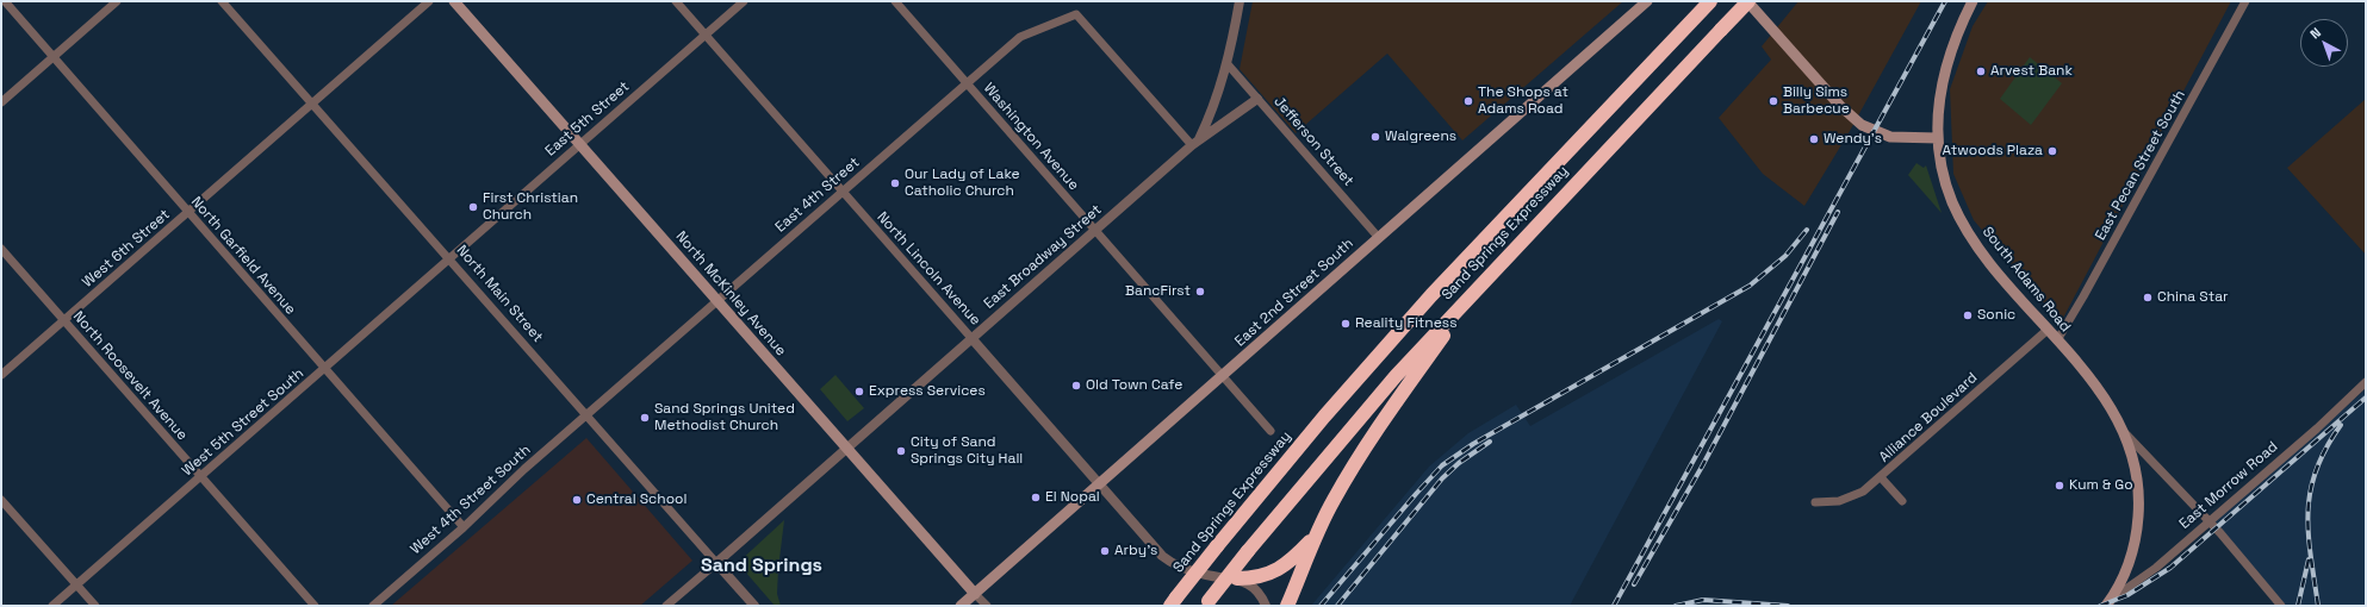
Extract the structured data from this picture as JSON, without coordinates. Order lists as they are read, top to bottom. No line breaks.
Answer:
{"streets":{"highway":["Sand Springs Expressway"],"main road":["South Adams Road","East 2nd Street South","North McKinley Avenue"],"street":["East 5th Street","Washington Avenue","Jefferson Street","East Pecan Street South","East 4th Street","West 6th Street","North Garfield Avenue","East Broadway Street","North Lincoln Avenue","North Main Street","North Roosevelt Avenue","Alliance Boulevard","West 5th Street South","East Morrow Road","West 4th Street South"]},"crossings":[["East 5th Street","North Lincoln Avenue"],["East 5th Street","North Main Street"],["East 5th Street","North McKinley Avenue"],["East 5th Street","West 5th Street South"],["Washington Avenue","East 4th Street"],["Washington Avenue","East Broadway Street"],["Washington Avenue","East 2nd Street South"],["Jefferson Street","East Broadway Street"],["Jefferson Street","East 2nd Street South"],["East Pecan Street South","South Adams Road"],["East 4th Street","East Broadway Street"],["East 4th Street","North Lincoln Avenue"],["East 4th Street","North Main Street"],["East 4th Street","North McKinley Avenue"],["East 4th Street","West 4th Street South"],["West 6th Street","North Garfield Avenue"],["West 6th Street","North Main Street"],["West 6th Street","North Roosevelt Avenue"],["North Garfield Avenue","West 5th Street South"],["North Garfield Avenue","West 4th Street South"],["East Broadway Street","North Lincoln Avenue"],["East Broadway Street","North Main Street"],["East Broadway Street","North McKinley Avenue"],["North Lincoln Avenue","East 2nd Street South"],["South Adams Road","Alliance Boulevard"],["South Adams Road","East Morrow Road"],["East 2nd Street South","North McKinley Avenue"],["North Main Street","West 5th Street South"],["North Main Street","West 4th Street South"],["North Roosevelt Avenue","West 5th Street South"]],"districts":["Sand Springs"],"places":["Arvest Bank","The Shops at Adams Road","Billy Sims Barbecue","Walgreens","Wendy's","Atwoods Plaza","Our Lady of Lake Catholic Church","First Christian Church","BancFirst","China Star","Sonic","Reality Fitness","Old Town Cafe","Express Services","Sand Springs United Methodist Church","City of Sand Springs City Hall","Kum & Go","El Nopal","Central School","Arby's"],"north":"top left"}
